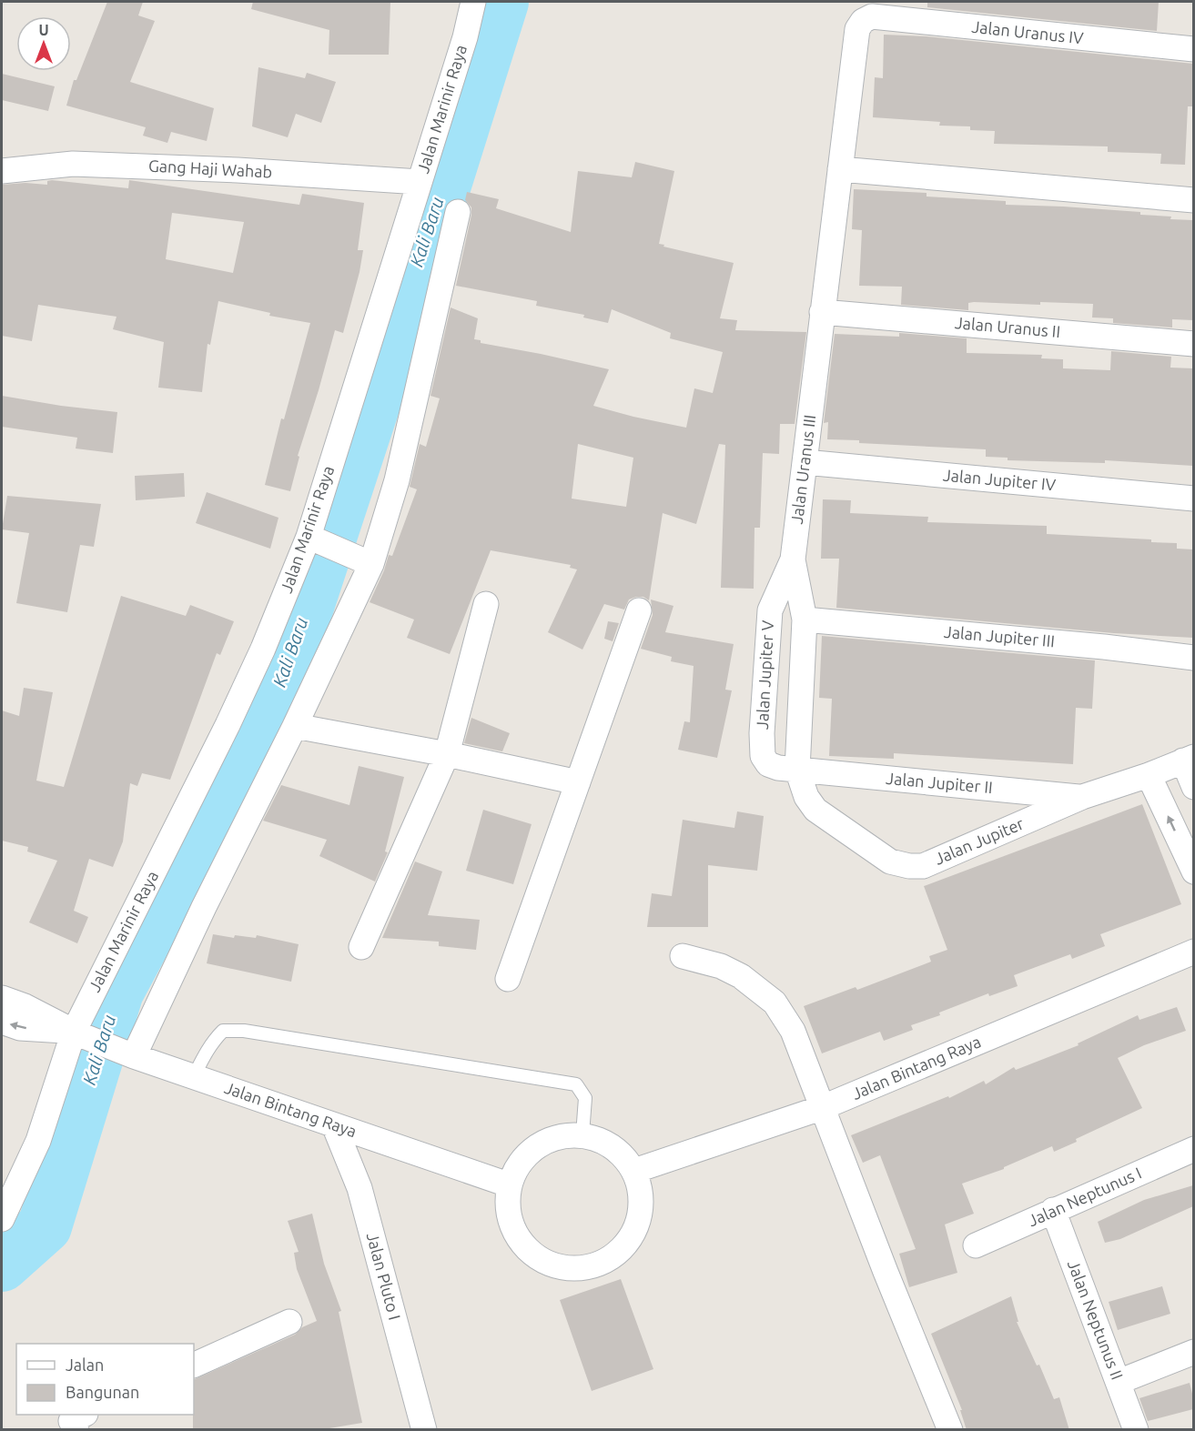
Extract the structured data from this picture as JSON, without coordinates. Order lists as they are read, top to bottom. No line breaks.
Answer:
{"streets":{"street":["Jalan Uranus IV","Jalan Marinir Raya","Gang Haji Wahab","Jalan Uranus II","Jalan Uranus III","Jalan Jupiter IV","Jalan Jupiter III","Jalan Jupiter V","Jalan Jupiter II","Jalan Jupiter","Jalan Bintang Raya","Jalan Neptunus I","Jalan Pluto I","Jalan Neptunus II"]},"crossings":[["Jalan Uranus IV","Jalan Uranus III"],["Jalan Marinir Raya","Gang Haji Wahab"],["Jalan Marinir Raya","Jalan Bintang Raya"],["Jalan Uranus II","Jalan Uranus III"],["Jalan Uranus III","Jalan Jupiter IV"],["Jalan Uranus III","Jalan Jupiter III"],["Jalan Uranus III","Jalan Jupiter V"],["Jalan Uranus III","Jalan Jupiter II"],["Jalan Uranus III","Jalan Jupiter"],["Jalan Jupiter V","Jalan Jupiter II"],["Jalan Jupiter V","Jalan Jupiter"],["Jalan Jupiter II","Jalan Jupiter"],["Jalan Bintang Raya","Jalan Pluto I"],["Jalan Neptunus I","Jalan Neptunus II"]],"water":["Kali Baru"],"legend":["Jalan","Bangunan"],"north":"top"}
